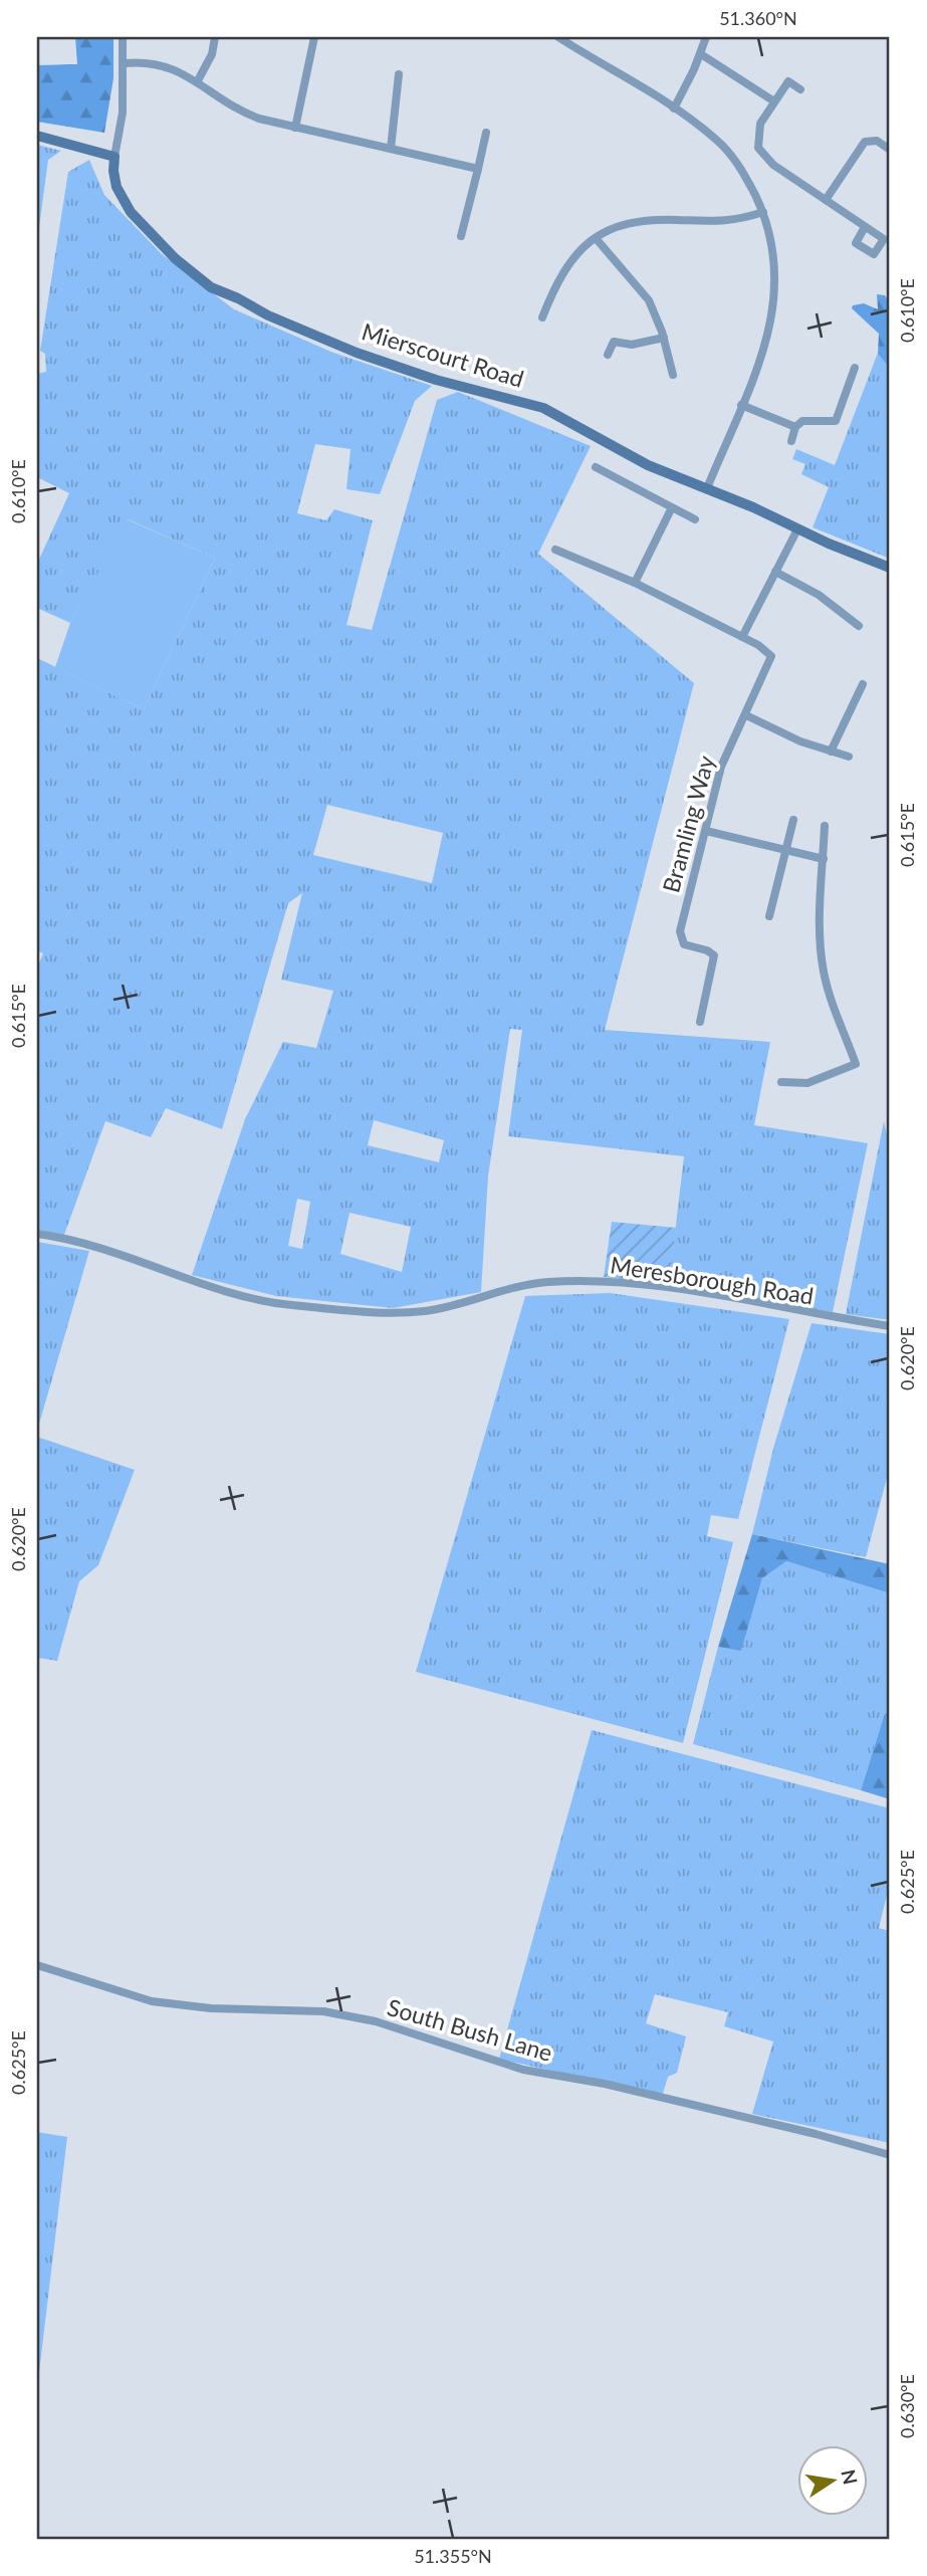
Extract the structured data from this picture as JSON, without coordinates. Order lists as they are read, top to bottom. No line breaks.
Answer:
{"streets":{"street":["Mierscourt Road","Bramling Way","Meresborough Road","South Bush Lane"]},"north":"right","coordinates":["51.360°N","0.610°E","0.615°E","0.620°E","0.625°E","0.630°E","51.355°N"]}
